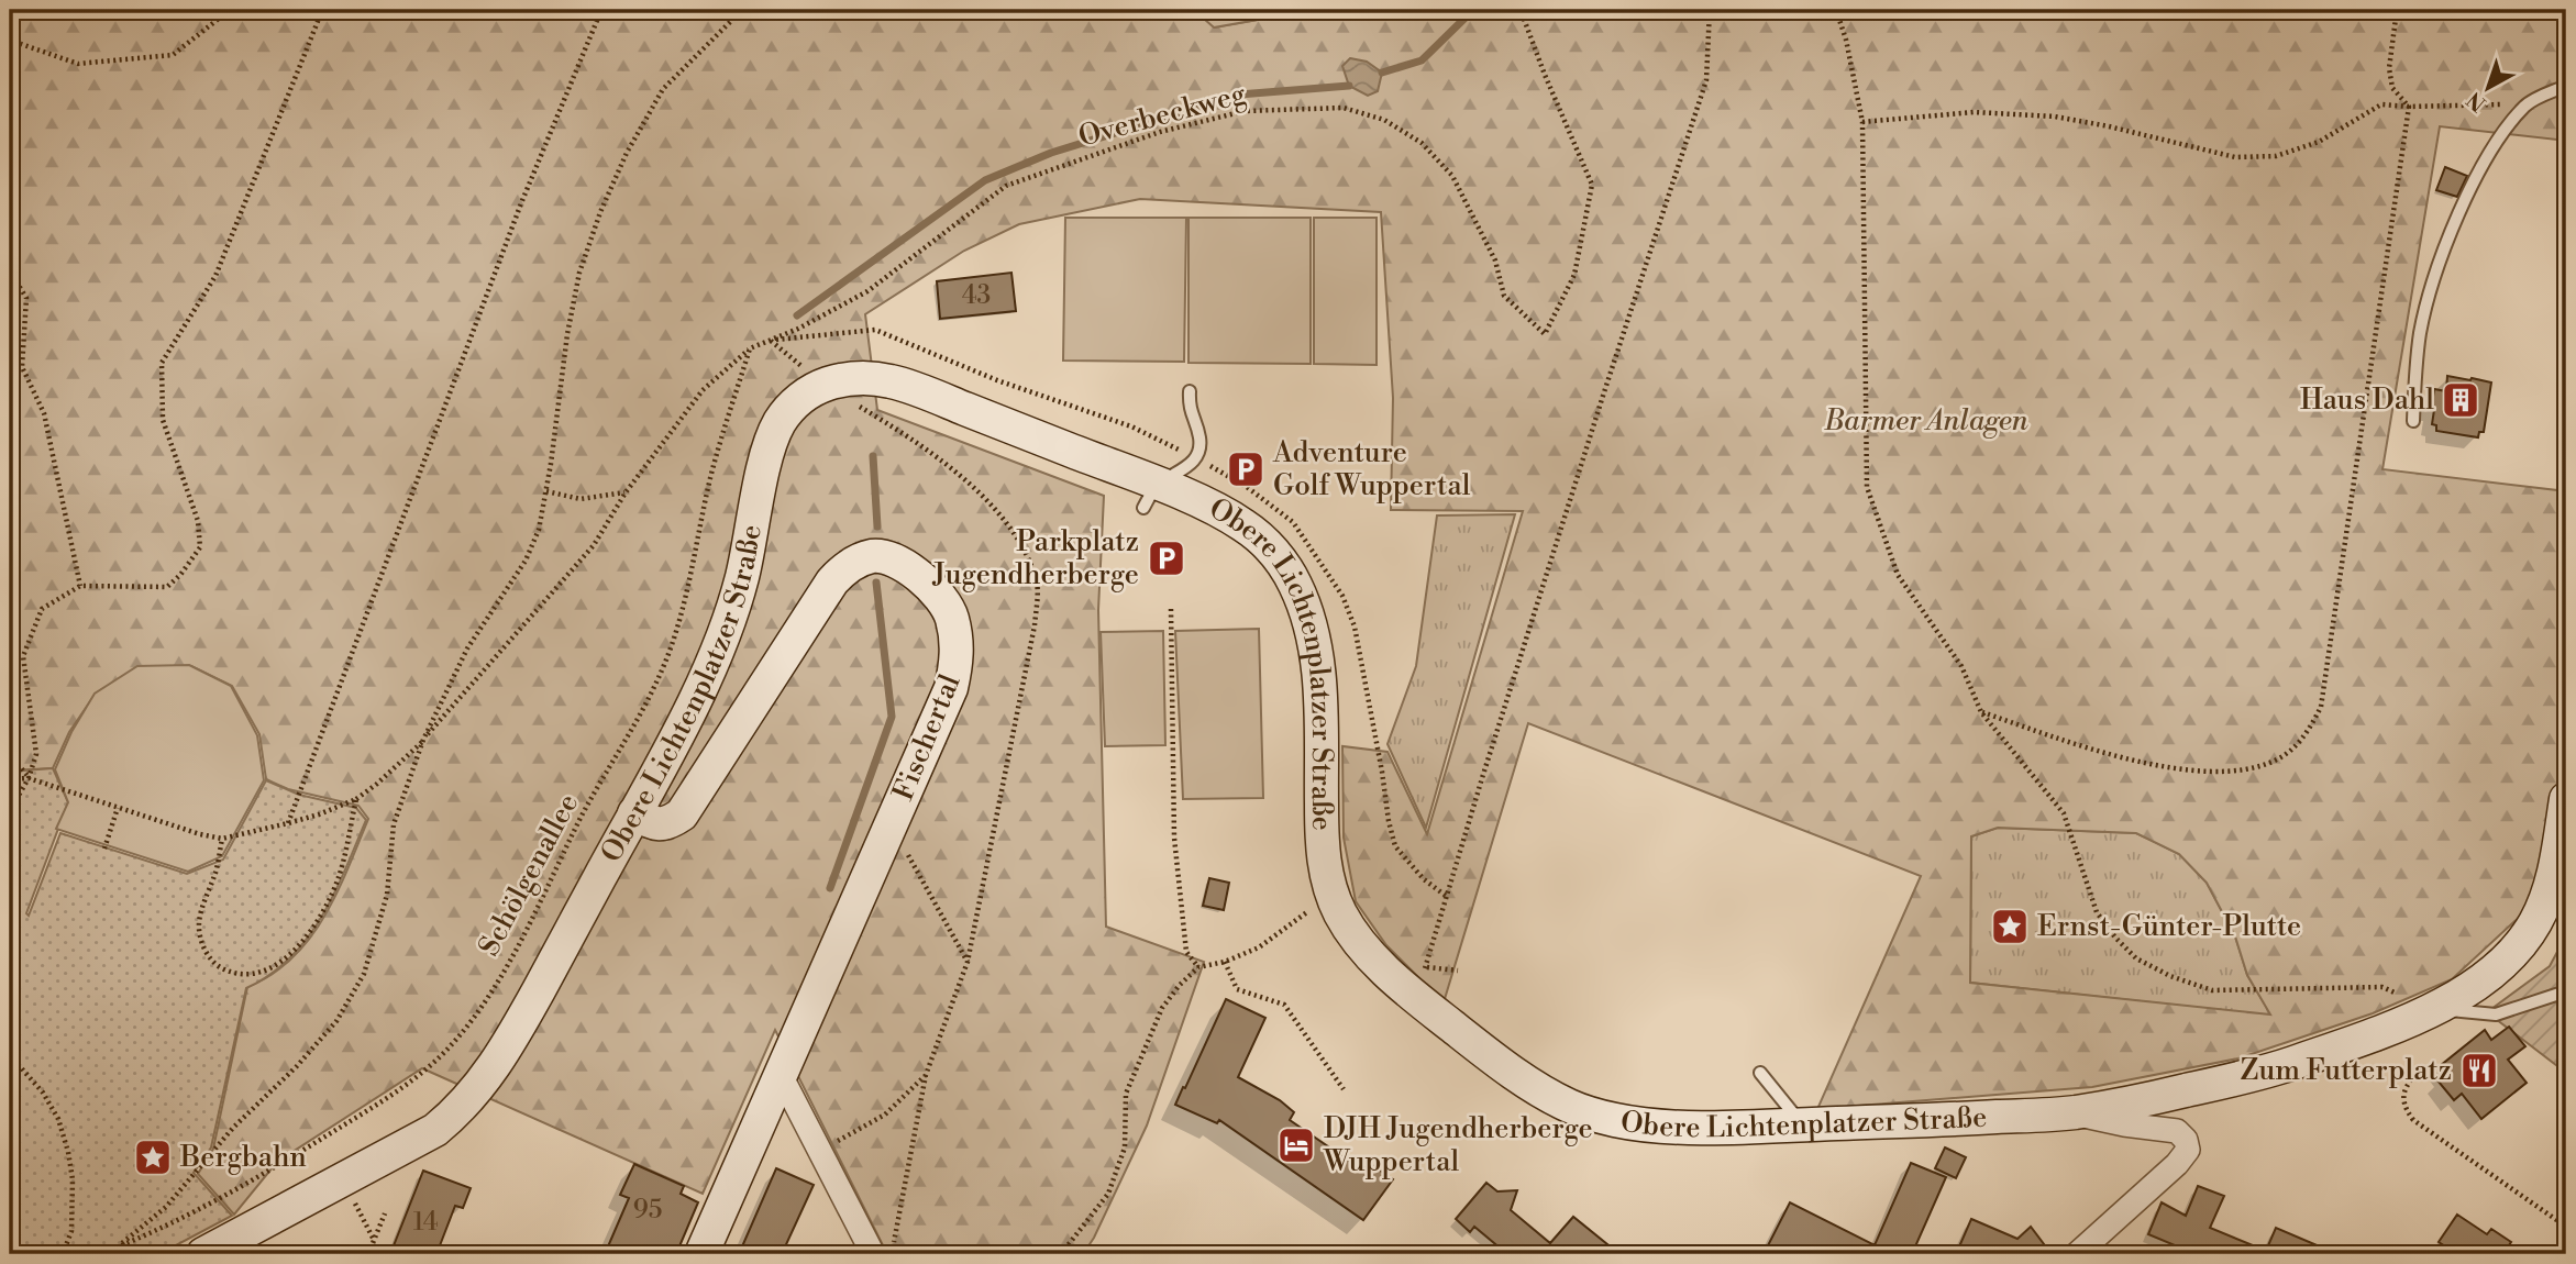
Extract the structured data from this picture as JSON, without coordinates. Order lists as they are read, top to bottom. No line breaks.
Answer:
{"streets":{"main road":["Obere Lichtenplatzer Straße","Fischertal"],"path":["Overbeckweg","Schölgenallee"]},"crossings":[["Obere Lichtenplatzer Straße","Fischertal"]],"parks":["Barmer Anlagen"],"places":{"building":["Haus Dahl"],"parking":["Adventure Golf Wuppertal","Parkplatz Jugendherberge"],"place":["Ernst-Günter-Plutte","Bergbahn"],"restaurant":["Zum Futterplatz"],"hotel":["DJH Jugendherberge Wuppertal"]},"house_numbers":["43","95","14"],"north":"bottom left"}
